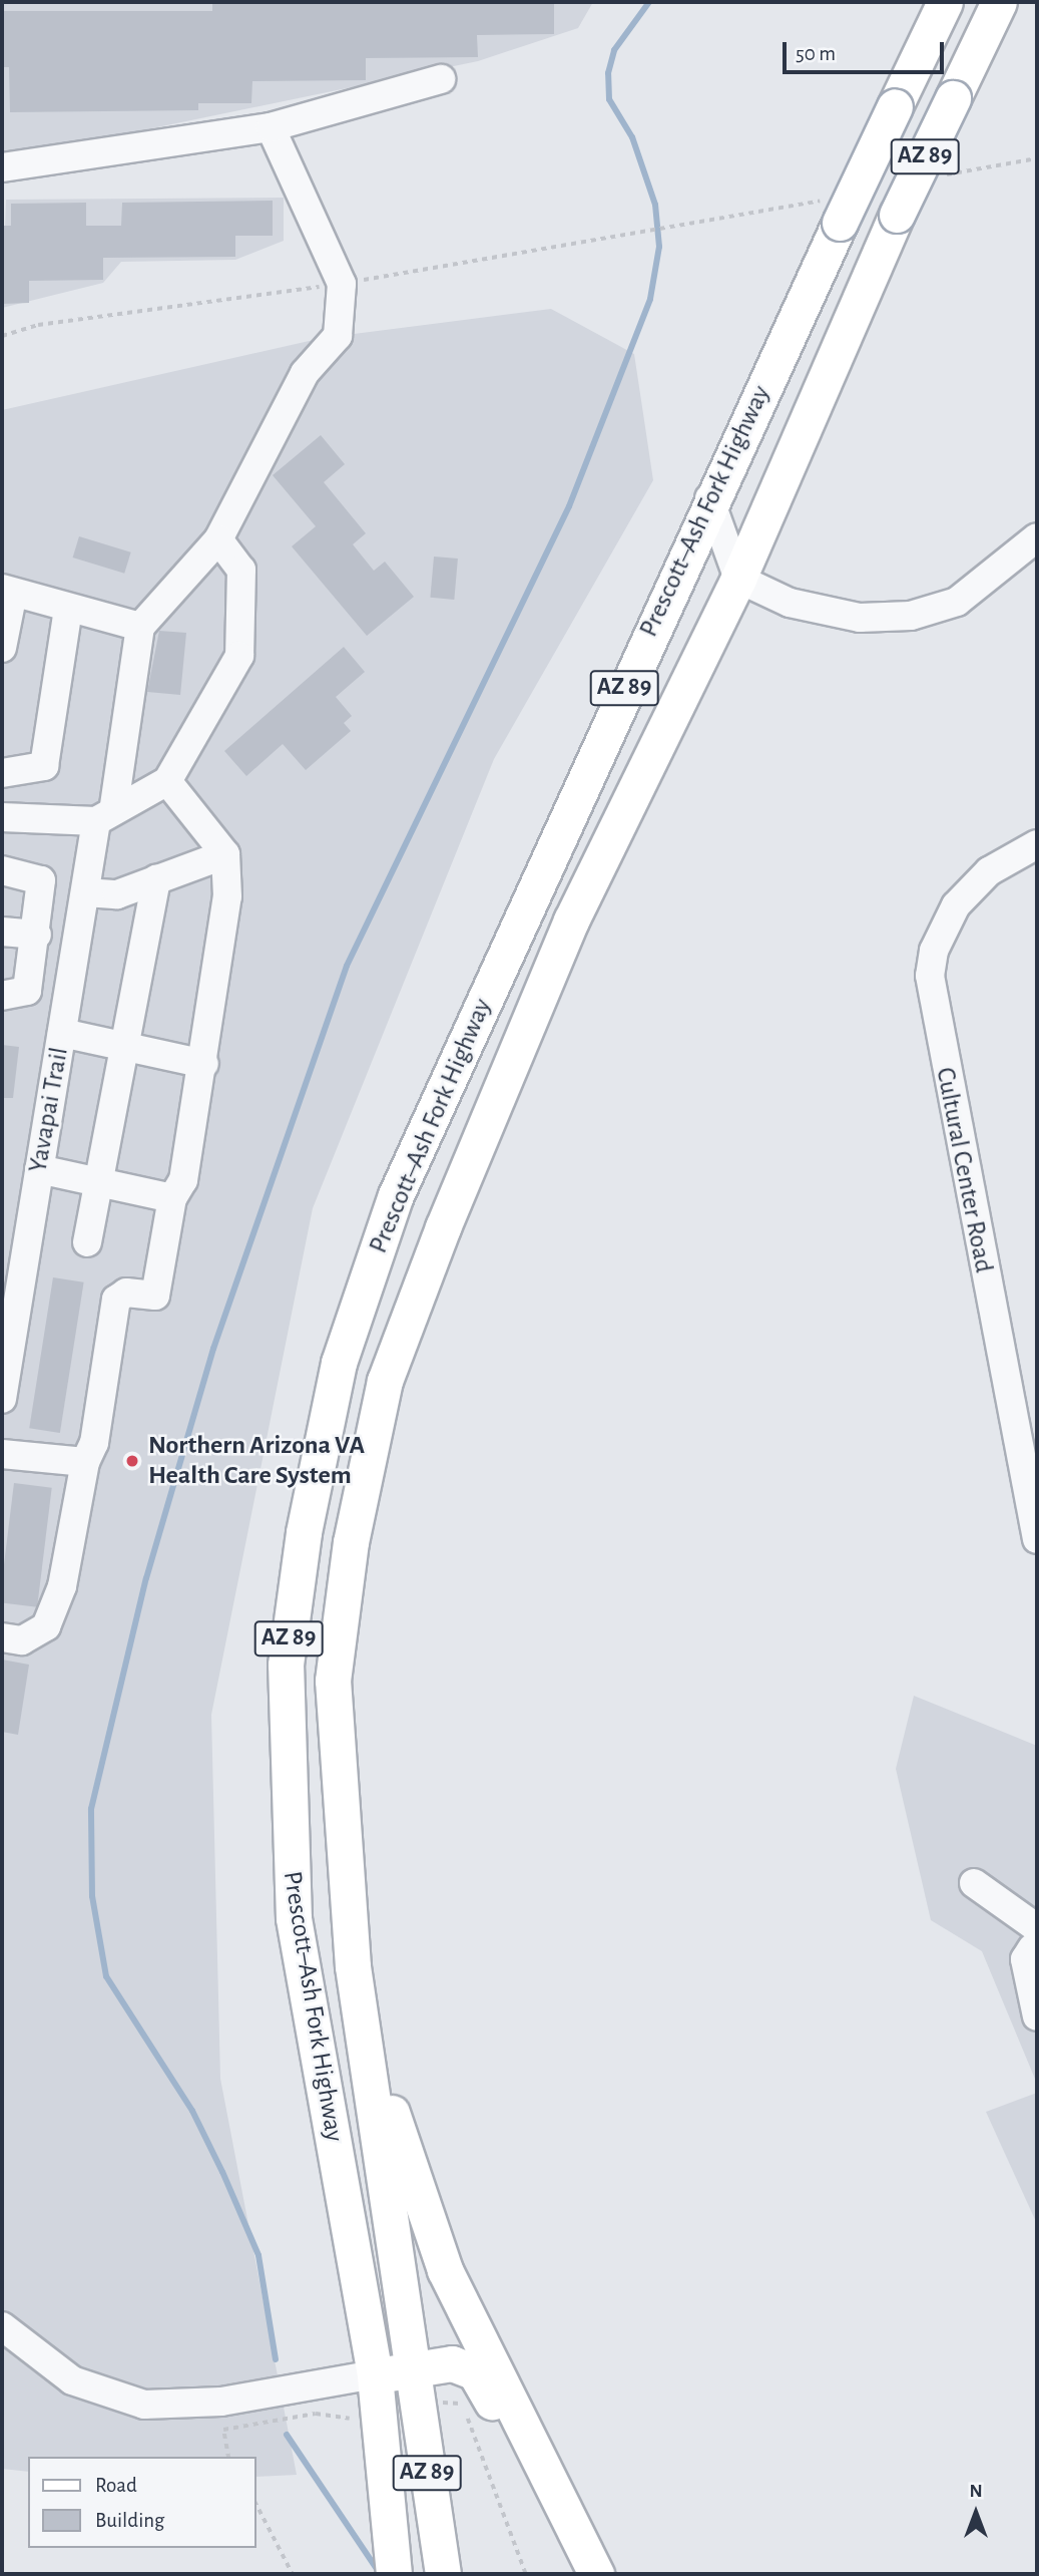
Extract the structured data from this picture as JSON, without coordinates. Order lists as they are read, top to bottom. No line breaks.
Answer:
{"streets":{"main road":["AZ 89","Prescott–Ash Fork Highway"],"lane":["Yavapai Trail","Cultural Center Road"]},"crossings":[["AZ 89","Prescott–Ash Fork Highway"]],"places":["Northern Arizona VA Health Care System"],"legend":["Road","Building"],"scale_bar":"50 m","north":"top"}
